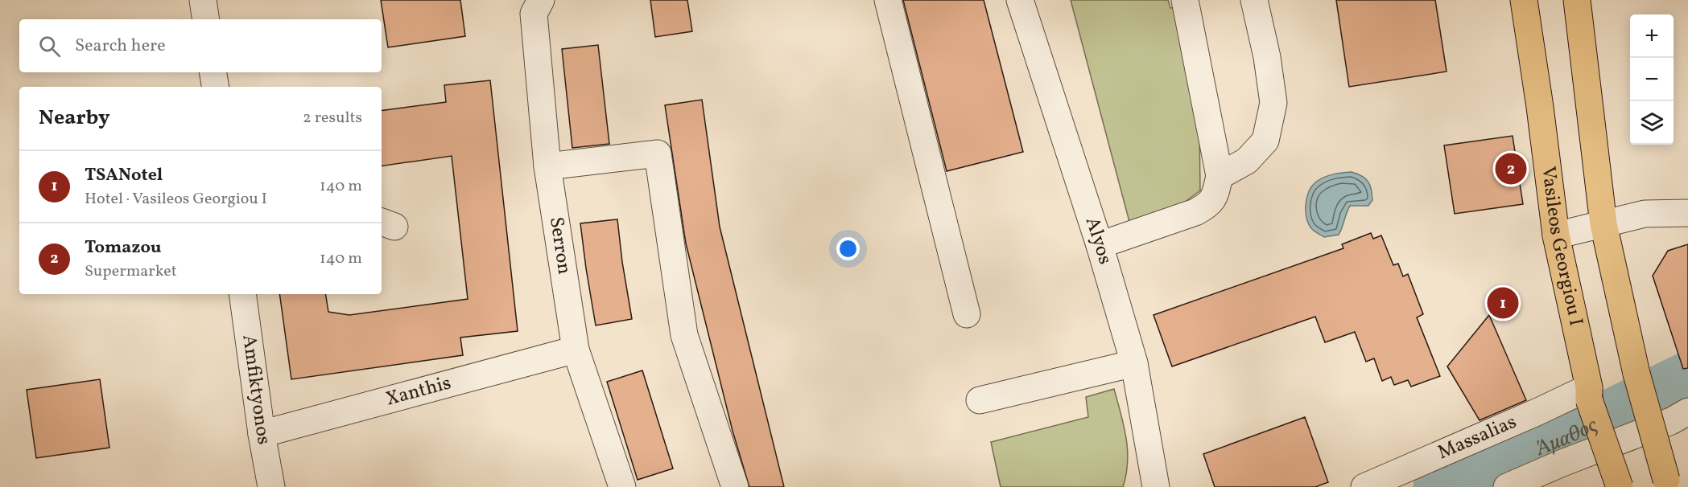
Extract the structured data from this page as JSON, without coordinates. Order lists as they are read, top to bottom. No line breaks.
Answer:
{"streets":{"main road":["Vasileos Georgiou I"],"street":["Alyos","Serron","Amfiktyonos","Xanthis","Massalias"]},"crossings":[["Serron","Xanthis"],["Vasileos Georgiou I","Massalias"],["Amfiktyonos","Xanthis"]],"water":["Άμαθος"],"page":{"map_buttons":["+","−"],"search":"Search here","heading":["Nearby","2 results"],"list":[{"mark":"1","name":"TSANotel","note":"Hotel · Vasileos Georgiou I","value":"140 m"},{"mark":"2","name":"Tomazou","note":"Supermarket","value":"140 m"}],"pins":["2","1"]}}
